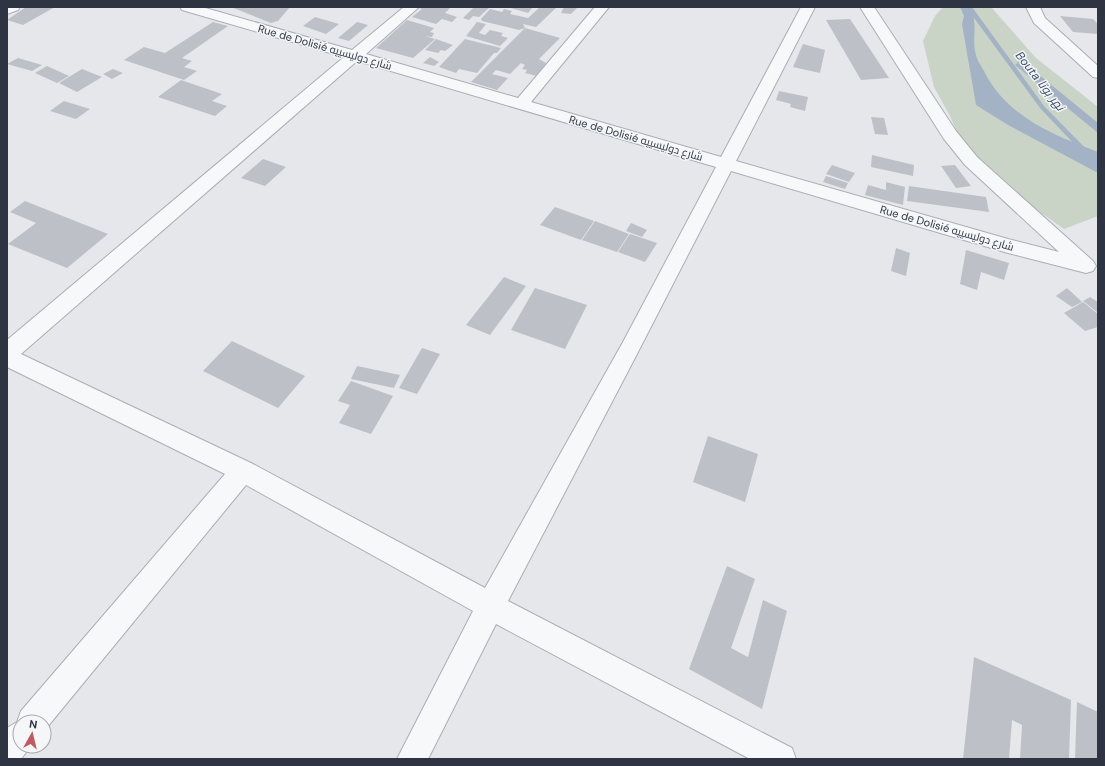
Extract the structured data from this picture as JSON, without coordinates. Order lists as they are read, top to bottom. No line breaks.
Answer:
{"streets":{"street":["Rue de Dolisié شارع دوليسييه"]},"water":["Bouta نهر بوتا"],"north":"top"}
